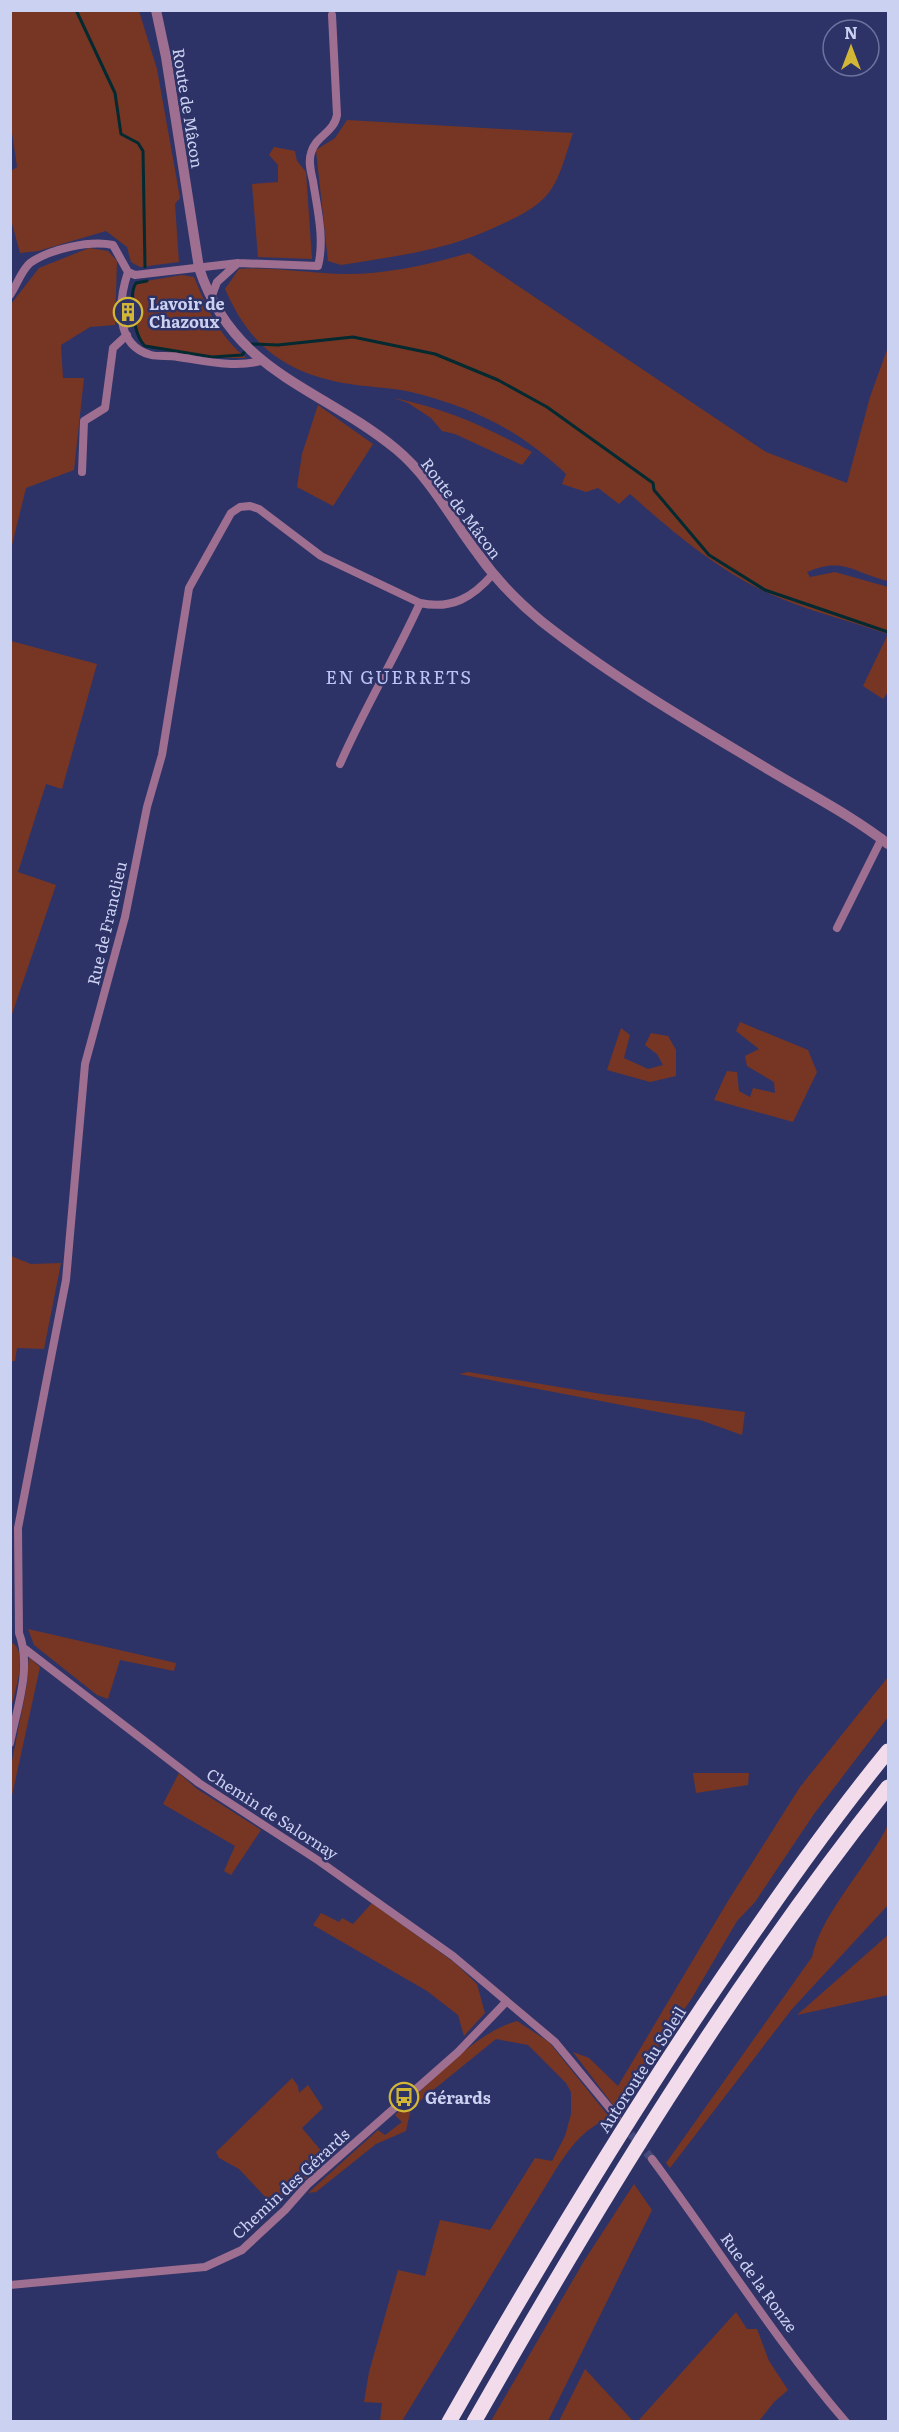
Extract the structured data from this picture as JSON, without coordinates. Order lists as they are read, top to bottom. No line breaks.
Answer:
{"streets":{"highway":["Autoroute du Soleil"],"street":["Route de Mâcon","Rue de Franclieu","Chemin de Salornay","Chemin des Gérards","Rue de la Ronze"]},"crossings":[["Route de Mâcon","Rue de Franclieu"],["Rue de Franclieu","Chemin de Salornay"],["Chemin de Salornay","Chemin des Gérards"]],"districts":["EN GUERRETS"],"places":{"building":["Lavoir de Chazoux"],"bus stop":["Gérards"]},"north":"top"}
